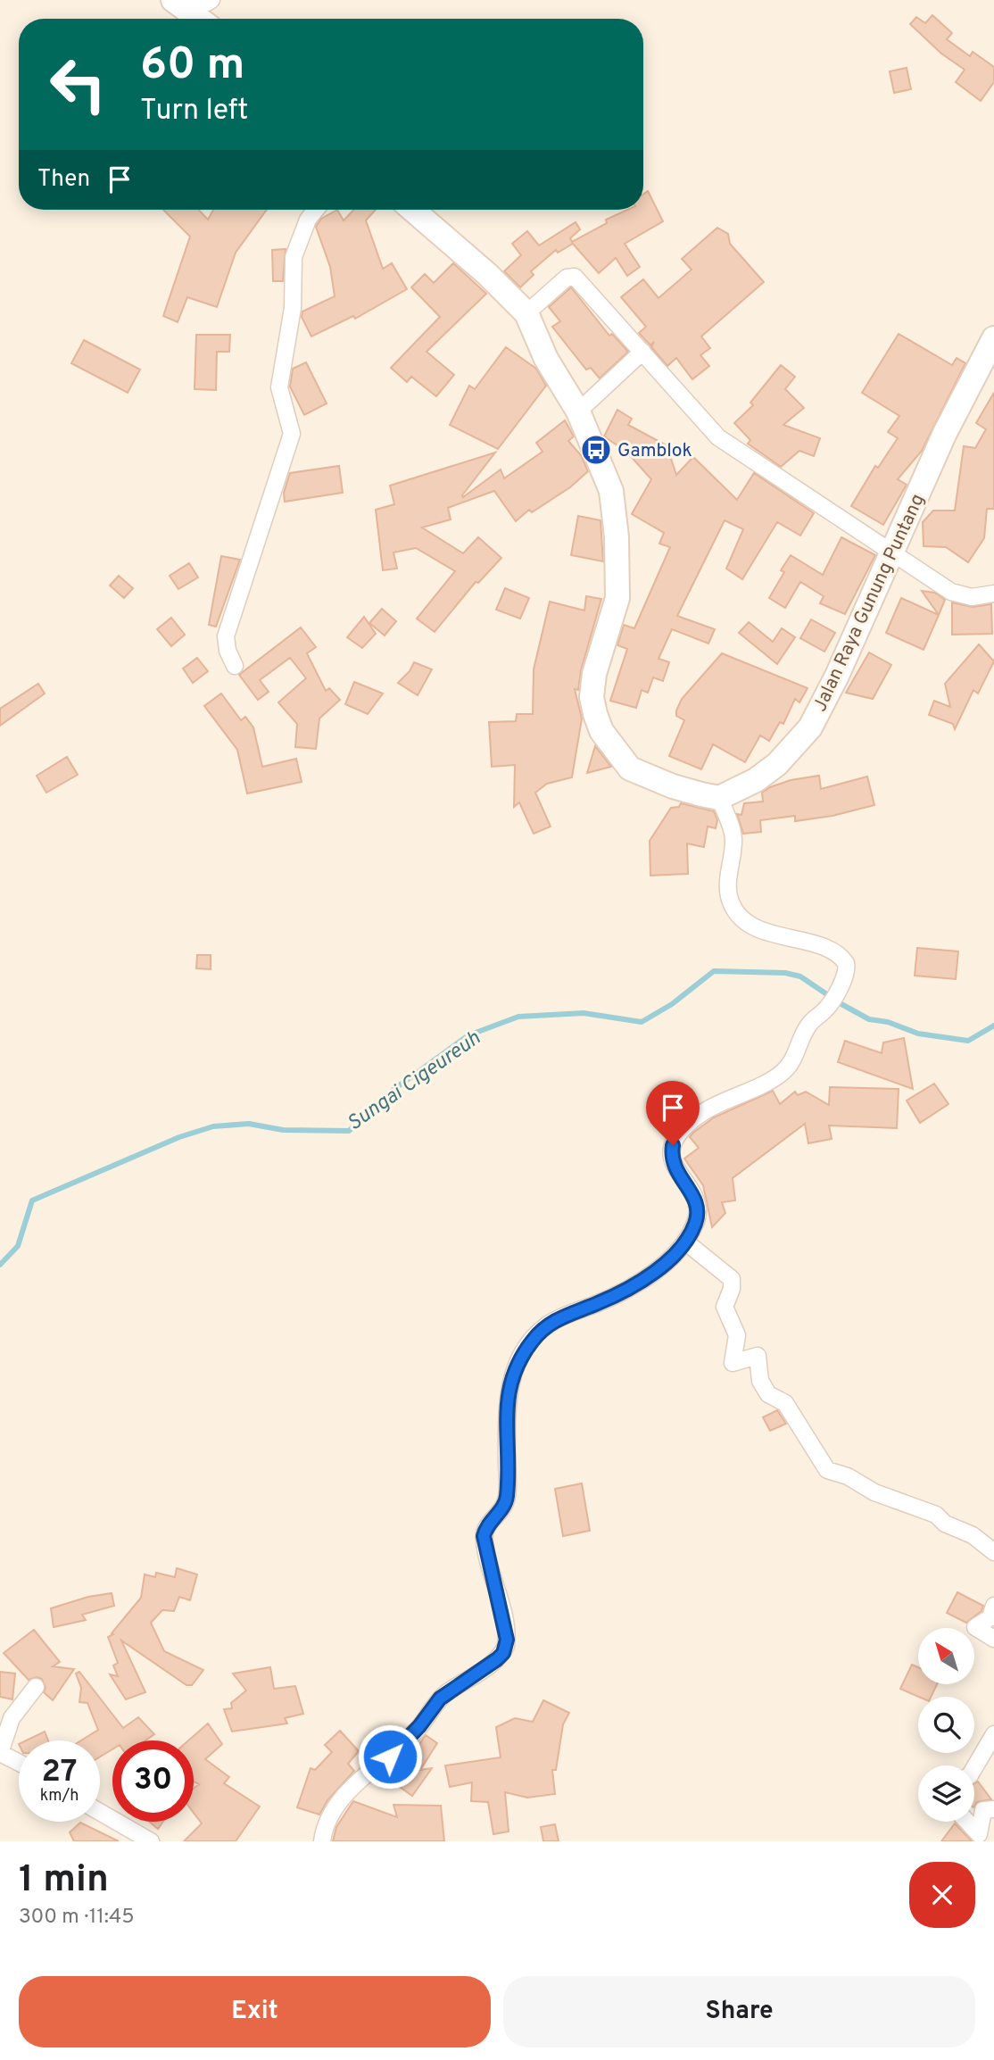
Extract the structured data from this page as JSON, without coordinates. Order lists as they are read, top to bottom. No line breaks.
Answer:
{"streets":{"street":["Jalan Raya Gunung Puntang"]},"water":["Sungai Cigeureuh"],"places":{"bus stop":["Gamblok"]},"north":"top left","page":{"turn":["60 m","Turn left"],"then":"Then","speed":"27 km/h","limit":"30","heading":["1 min","300 m · 11:45"],"buttons":["Exit","Share"]}}
